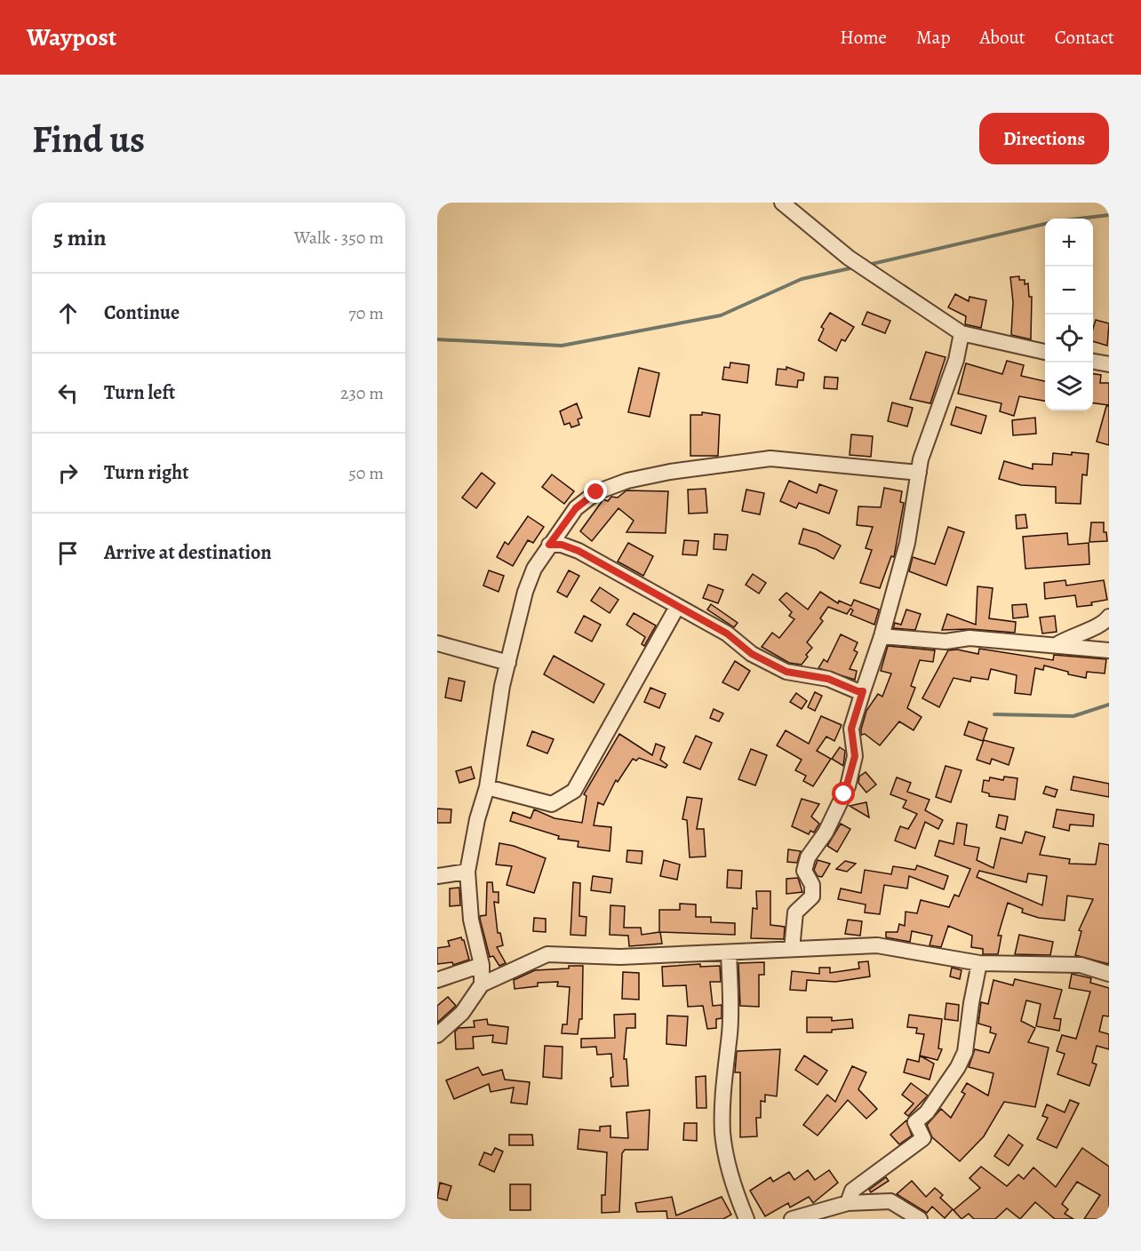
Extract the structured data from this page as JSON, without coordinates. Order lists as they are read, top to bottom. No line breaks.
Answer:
{"page":{"header":"Waypost","nav":["Home","Map","About","Contact"],"buttons":"Directions","title":"Find us","heading":["5 min","Walk · 350 m"],"map_buttons":["+","−"],"list":[["Continue","70 m"],["Turn left","230 m"],["Turn right","50 m"],"Arrive at destination"]}}
